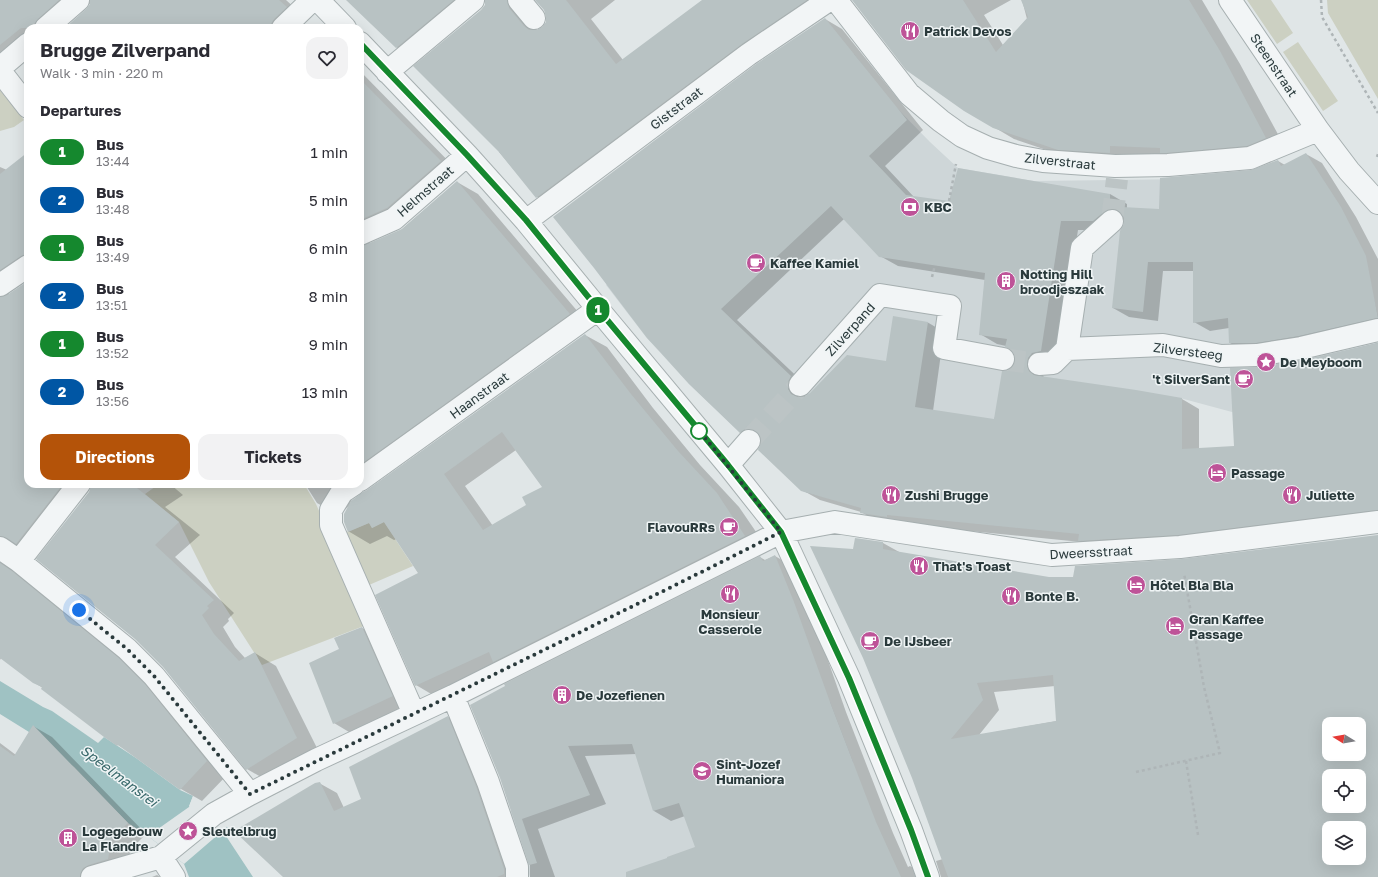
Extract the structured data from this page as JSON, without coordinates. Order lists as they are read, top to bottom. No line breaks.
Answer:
{"streets":{"street":["Steenstraat","Giststraat","Zilverstraat","Helmstraat","Zilverpand","Zilversteeg","Haanstraat","Dweersstraat"]},"crossings":[["Steenstraat","Zilverstraat"]],"water":["Speelmansrei"],"places":{"restaurant":["Patrick Devos","Zushi Brugge","Juliette","That's Toast","Monsieur Casserole","Bonte B."],"bank":["KBC"],"cafe":["Kaffee Kamiel","'t SilverSant","FlavouRRs","De IJsbeer"],"building":["Notting Hill broodjeszaak","De Jozefienen","Logegebouw La Flandre"],"place":["De Meyboom","Sleutelbrug"],"hotel":["Passage","Hôtel Bla Bla","Gran Kaffee Passage"],"school or university":["Sint-Jozef Humaniora"]},"lines":["bus line 1"],"north":"left","page":{"on_map":"1","heading":[["Brugge Zilverpand","Walk · 3 min · 220 m"],"Departures"],"list":[{"mark":"1","name":"Bus","note":"13:44","value":"1 min"},{"mark":"2","name":"Bus","note":"13:48","value":"5 min"},{"mark":"1","name":"Bus","note":"13:49","value":"6 min"},{"mark":"2","name":"Bus","note":"13:51","value":"8 min"},{"mark":"1","name":"Bus","note":"13:52","value":"9 min"},{"mark":"2","name":"Bus","note":"13:56","value":"13 min"}],"buttons":["Directions","Tickets"]}}
